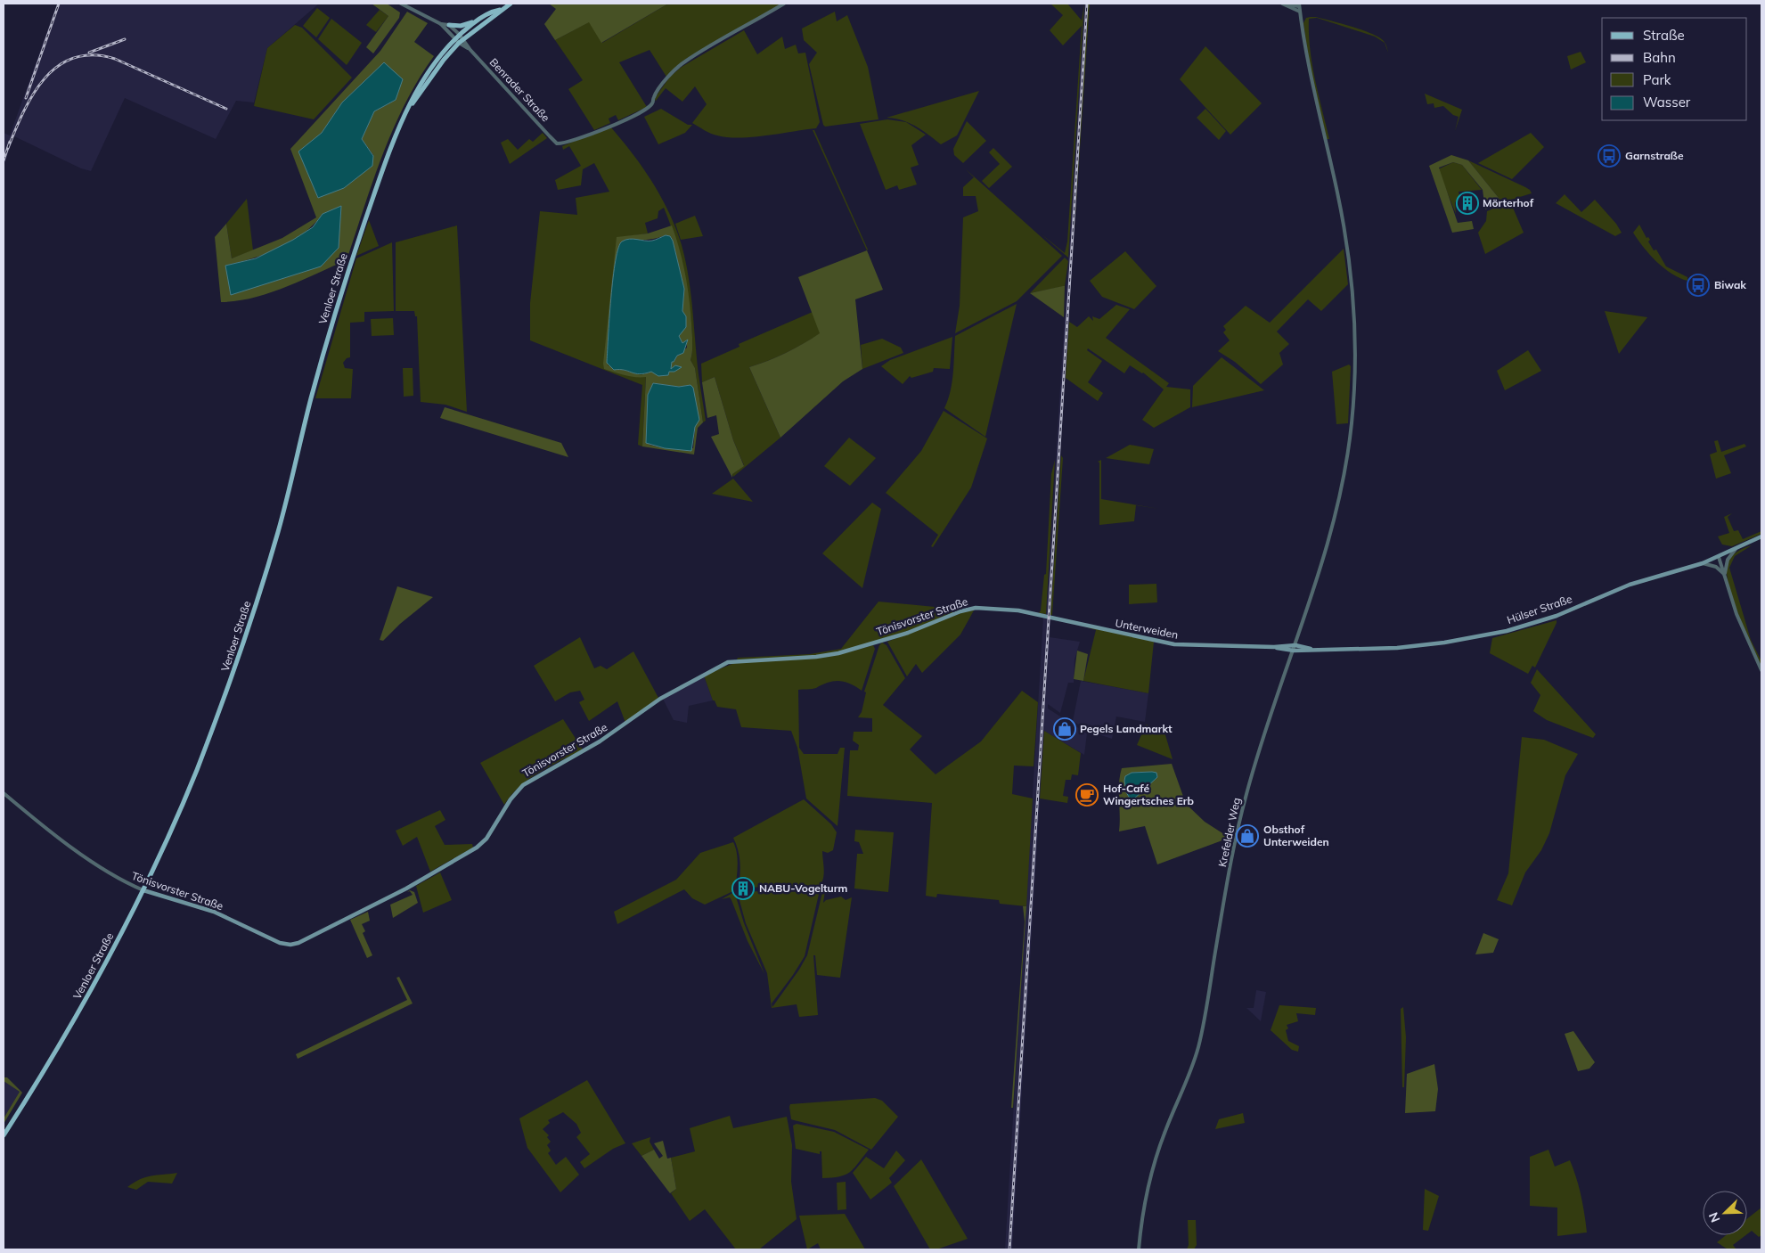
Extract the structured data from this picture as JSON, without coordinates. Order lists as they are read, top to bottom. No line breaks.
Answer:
{"streets":{"main road":["Venloer Straße","Hülser Straße","Tönisvorster Straße","Unterweiden"],"street":["Benrader Straße","Krefelder Weg"]},"crossings":[["Benrader Straße","Venloer Straße"],["Venloer Straße","Tönisvorster Straße"],["Hülser Straße","Unterweiden"],["Hülser Straße","Krefelder Weg"],["Tönisvorster Straße","Unterweiden"],["Unterweiden","Krefelder Weg"]],"places":{"bus stop":["Garnstraße","Biwak"],"building":["Mörterhof","NABU-Vogelturm"],"shop":["Pegels Landmarkt","Obsthof Unterweiden"],"cafe":["Hof-Café Wingertsches Erb"]},"legend":["Straße","Bahn","Park","Wasser"],"north":"bottom left"}
